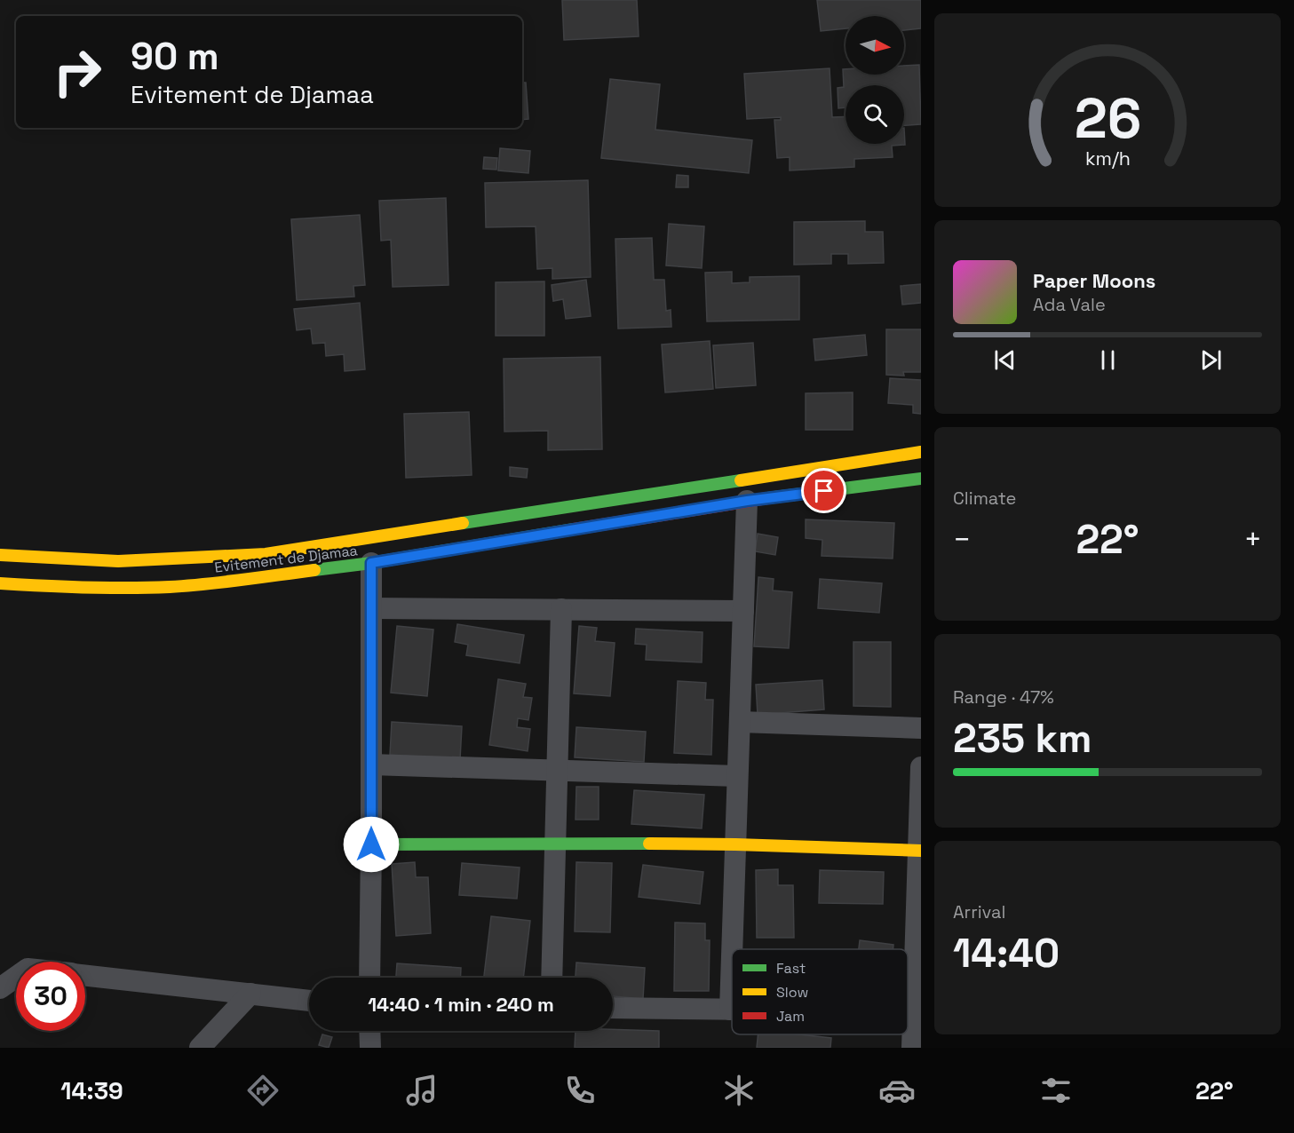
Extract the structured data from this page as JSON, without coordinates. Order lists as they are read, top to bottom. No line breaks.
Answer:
{"streets":{"main road":["Evitement de Djamaa"]},"legend":["Fast","Slow","Jam"],"north":"right","page":{"turn":["90 m","Evitement de Djamaa"],"song":["Paper Moons","Ada Vale"],"tile":["Climate",["Range · 47%","235 km"],["Arrival","14:40"]],"heat":["−","22°","+"],"limit":"30","trip":"14:40 · 1 min · 240 m","tabs":["14:39","22°"],"gauge":["26","km/h"]}}
